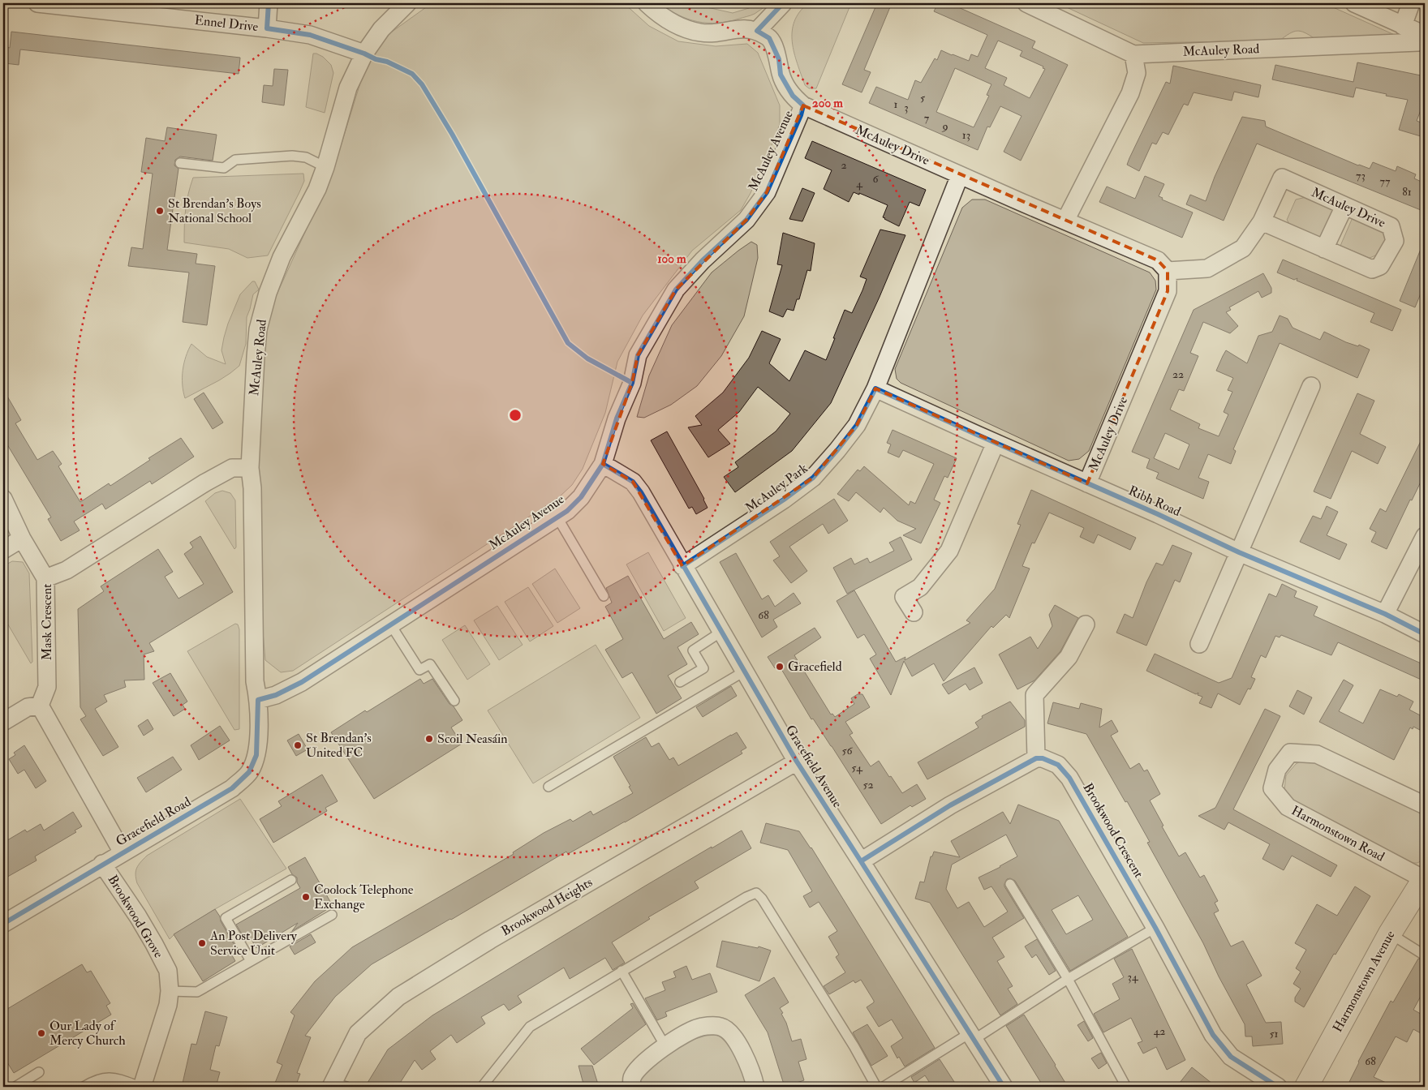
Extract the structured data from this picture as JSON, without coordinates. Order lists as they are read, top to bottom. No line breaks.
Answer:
{"streets":{"street":["Ennel Drive","McAuley Road","McAuley Drive","McAuley Avenue","McAuley Park","Ribh Road","Mask Crescent","Gracefield Avenue","Gracefield Road","Brookwood Crescent","Harmonstown Road","Brookwood Heights","Brookwood Grove","Harmonstown Avenue"]},"crossings":[["Ennel Drive","McAuley Road"],["McAuley Road","McAuley Avenue"],["McAuley Road","Mask Crescent"],["McAuley Road","Gracefield Road"],["McAuley Drive","McAuley Avenue"],["McAuley Drive","McAuley Park"],["McAuley Drive","Ribh Road"],["McAuley Avenue","Gracefield Avenue"],["McAuley Avenue","Gracefield Road"],["McAuley Park","Ribh Road"],["McAuley Park","Gracefield Avenue"],["Gracefield Avenue","Brookwood Heights"],["Gracefield Road","Brookwood Grove"],["Harmonstown Road","Harmonstown Avenue"]],"places":["St Brendan's Boys National School","Gracefield","Scoil Neasáin","St Brendan's United FC","Coolock Telephone Exchange","An Post Delivery Service Unit","Our Lady of Mercy Church"],"house_numbers":["5","1","3","7","9","13","2","73","6","77","4","81","22","68","56","54","52","34","42","51","68"],"rings":["200 m","100 m"]}
